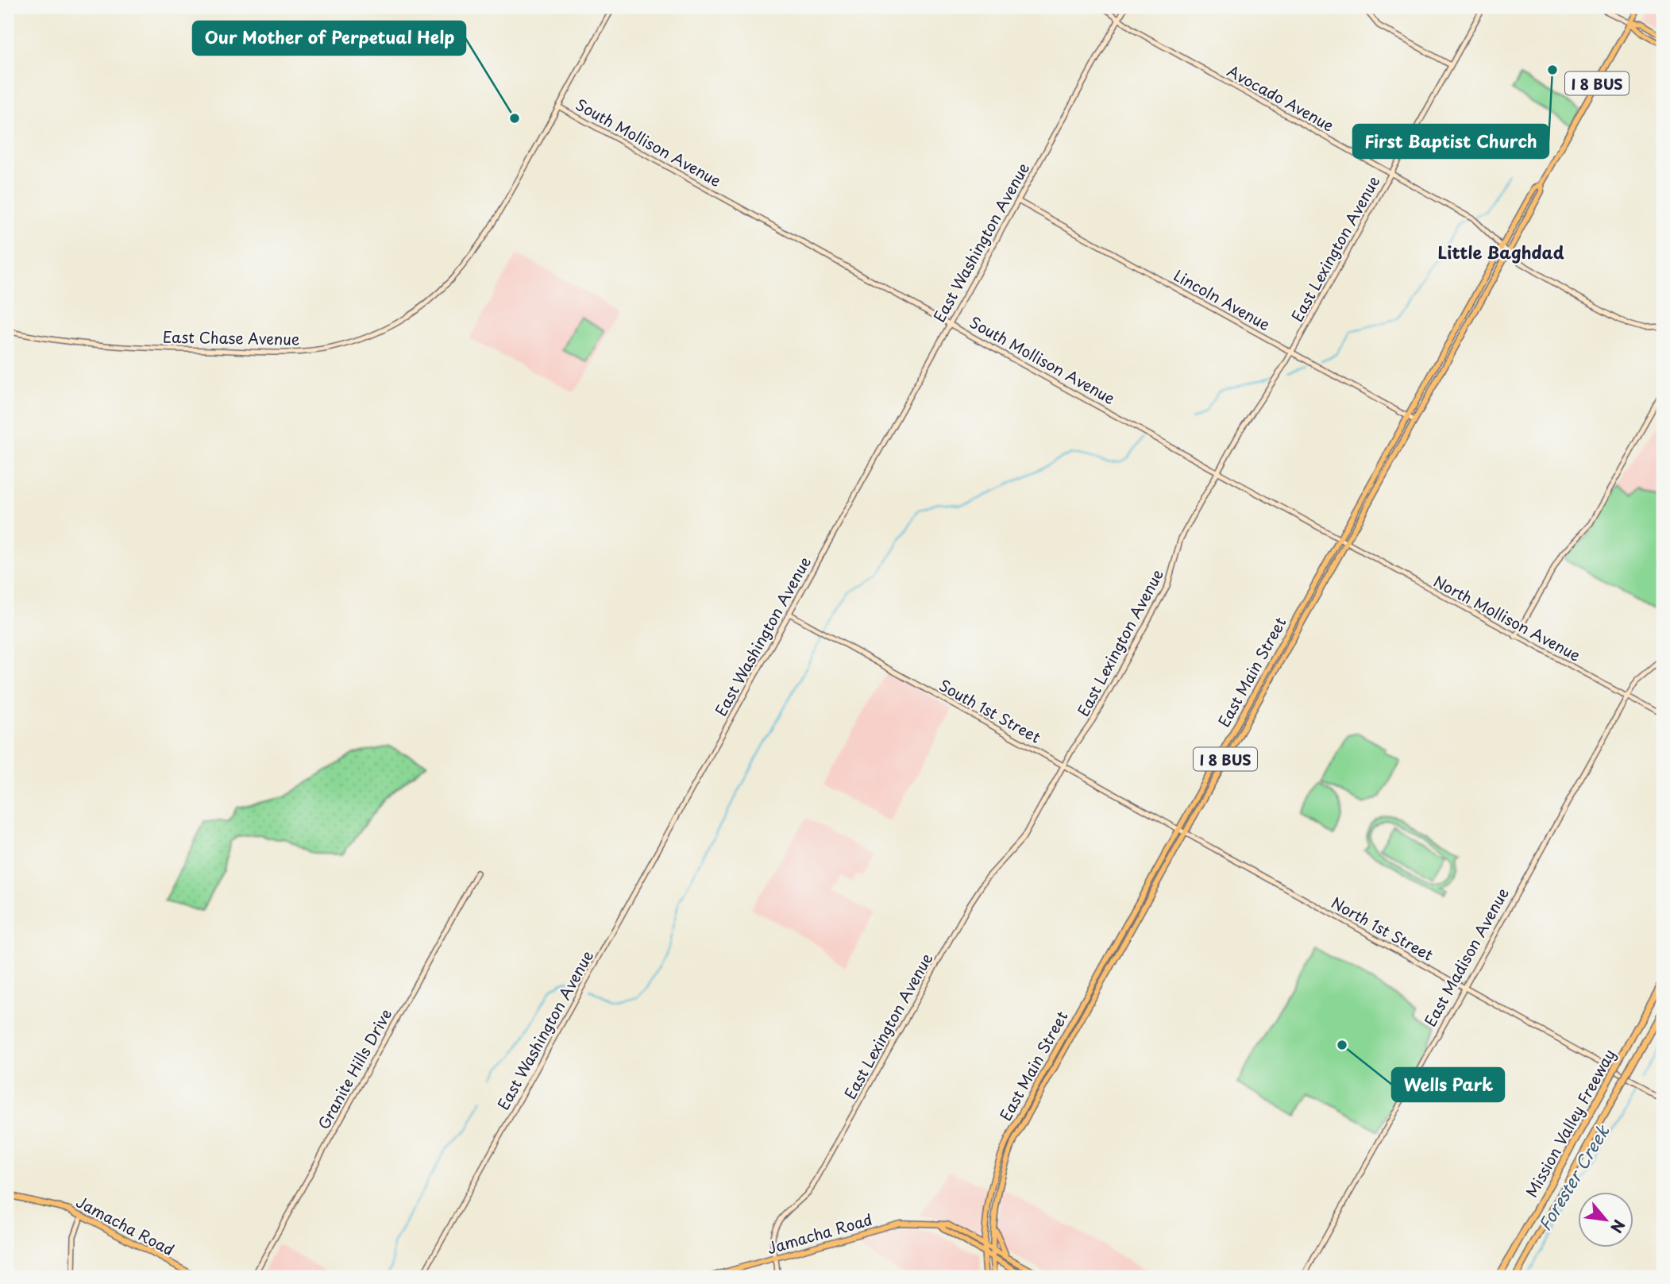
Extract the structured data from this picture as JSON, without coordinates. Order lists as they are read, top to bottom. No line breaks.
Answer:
{"streets":{"highway":["Mission Valley Freeway"],"main road":["I 8 BUS","East Main Street","Jamacha Road"],"street":["Avocado Avenue","South Mollison Avenue","East Washington Avenue","East Lexington Avenue","Lincoln Avenue","East Chase Avenue","North Mollison Avenue","South 1st Street","North 1st Street","East Madison Avenue","Granite Hills Drive"]},"crossings":[["I 8 BUS","East Main Street"],["Avocado Avenue","East Washington Avenue"],["Avocado Avenue","East Lexington Avenue"],["Avocado Avenue","East Main Street"],["South Mollison Avenue","East Washington Avenue"],["South Mollison Avenue","East Lexington Avenue"],["South Mollison Avenue","East Chase Avenue"],["South Mollison Avenue","North Mollison Avenue"],["South Mollison Avenue","East Main Street"],["East Washington Avenue","Lincoln Avenue"],["East Washington Avenue","South 1st Street"],["East Lexington Avenue","Lincoln Avenue"],["East Lexington Avenue","South 1st Street"],["East Lexington Avenue","Jamacha Road"],["Lincoln Avenue","East Main Street"],["North Mollison Avenue","East Main Street"],["North Mollison Avenue","East Madison Avenue"],["East Main Street","South 1st Street"],["East Main Street","North 1st Street"],["East Main Street","Jamacha Road"],["South 1st Street","North 1st Street"],["North 1st Street","East Madison Avenue"]],"districts":["Little Baghdad"],"water":["Forester Creek"],"places":["First Baptist Church","Our Mother of Perpetual Help","Wells Park"],"north":"bottom right"}
